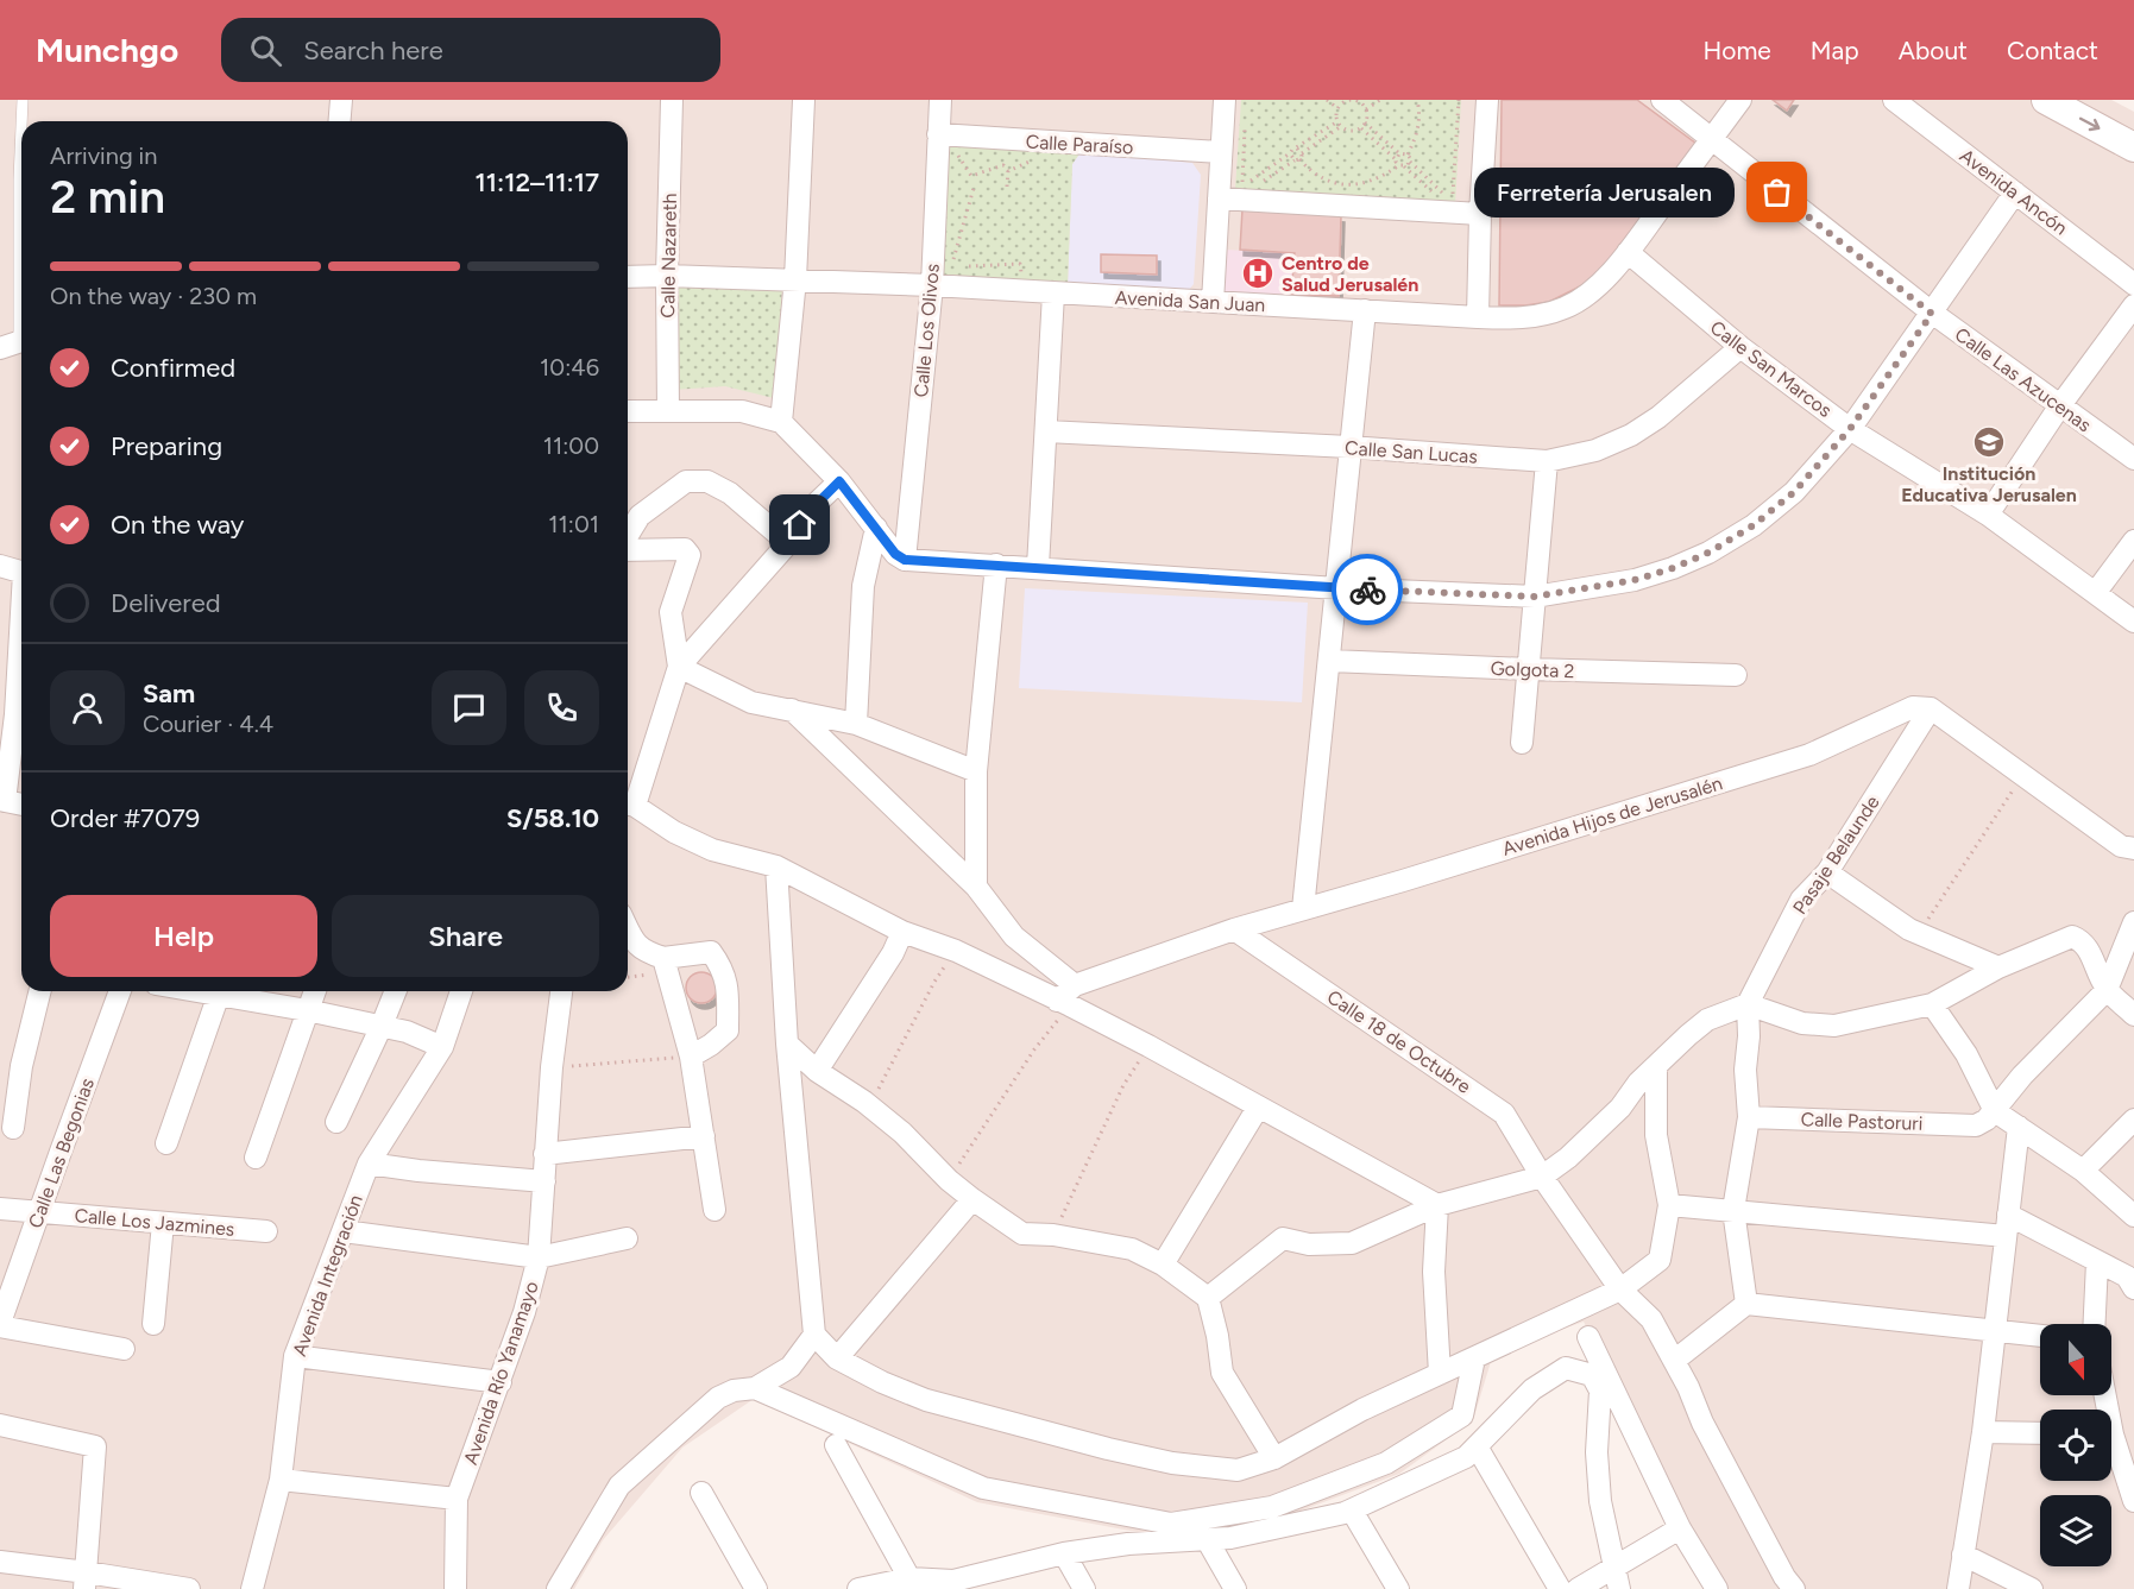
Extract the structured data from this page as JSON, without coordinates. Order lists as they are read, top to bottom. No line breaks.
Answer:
{"streets":{"street":["Calle Paraíso","Avenida Ancón","Calle Nazareth","Avenida San Juan","Calle Los Olivos","Calle San Marcos","Calle Las Azucenas","Calle San Lucas","Golgota 2","Avenida Hijos de Jerusalén","Pasaje Belaunde","Calle 18 de Octubre","Calle Pastoruri","Calle Las Begonias","Calle Los Jazmines","Avenida Integración","Avenida Río Yanamayo"]},"crossings":[["Calle Paraíso","Calle Los Olivos"],["Calle Nazareth","Avenida San Juan"],["Avenida San Juan","Calle Los Olivos"],["Avenida San Juan","Calle San Marcos"],["Avenida San Juan","Calle Las Azucenas"],["Calle San Marcos","Calle San Lucas"],["Avenida Hijos de Jerusalén","Pasaje Belaunde"],["Avenida Hijos de Jerusalén","Calle 18 de Octubre"],["Calle Las Begonias","Calle Los Jazmines"]],"places":{"other":["Ferretería Jerusalen"],"hospital":["Centro de Salud Jerusalén"],"school or university":["Institución Educativa Jerusalen"]},"north":"bottom","page":{"header":"Munchgo","search":"Search here","nav":["Home","Map","About","Contact"],"heading":["2 min","Arriving in","11:12–11:17"],"panel":["Sam","Courier · 4.4","Order #7079","S/58.10"],"bubble":"Ferretería Jerusalen","bar":"On the way · 230 m","list":[["Confirmed","10:46"],["Preparing","11:00"],["On the way","11:01"],"Delivered"],"buttons":["Help","Share"]}}
